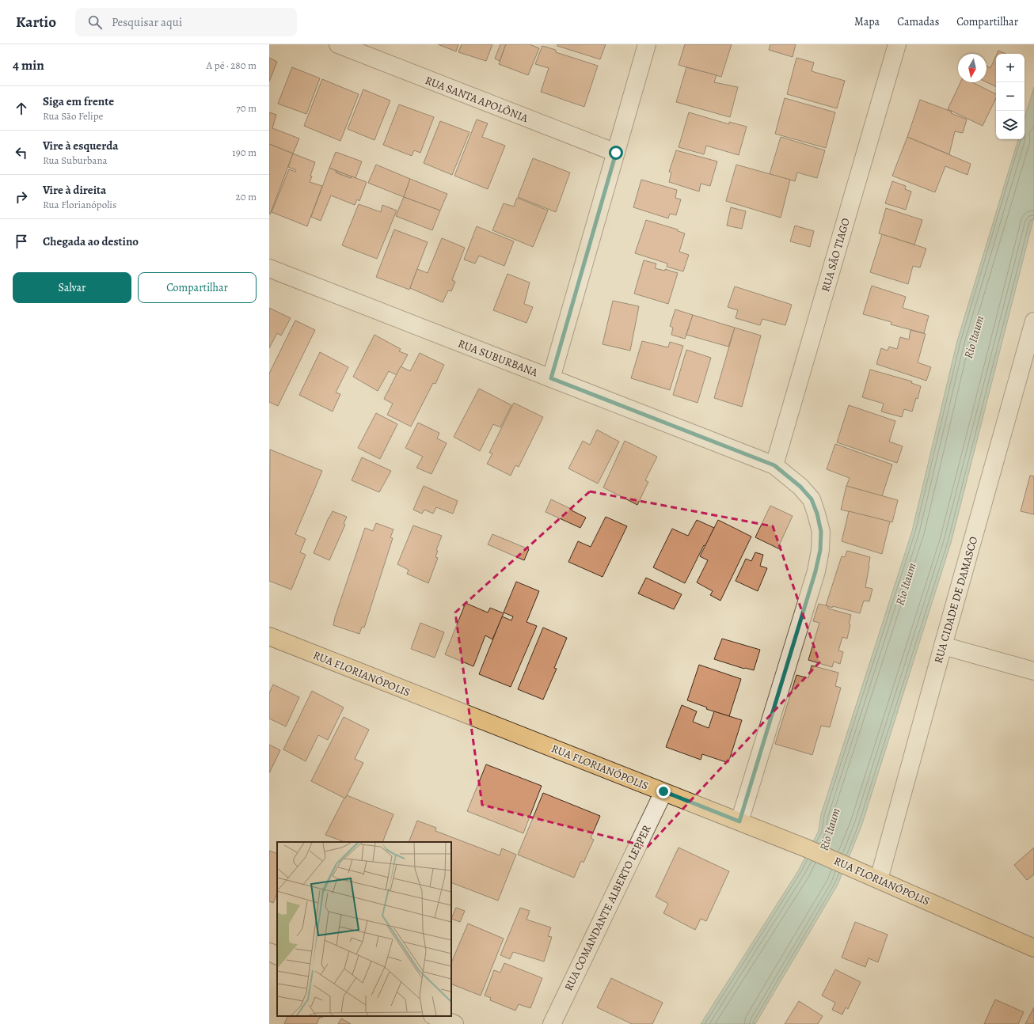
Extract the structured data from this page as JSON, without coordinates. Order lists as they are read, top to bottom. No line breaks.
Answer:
{"streets":{"main road":["RUA FLORIANÓPOLIS"],"street":["RUA SANTA APOLÔNIA","RUA SÃO TIAGO","RUA SUBURBANA","RUA CIDADE DE DAMASCO","RUA COMANDANTE ALBERTO LEPPER"]},"crossings":[["RUA SÃO TIAGO","RUA SUBURBANA"],["RUA SUBURBANA","RUA FLORIANÓPOLIS"],["RUA CIDADE DE DAMASCO","RUA FLORIANÓPOLIS"],["RUA FLORIANÓPOLIS","RUA COMANDANTE ALBERTO LEPPER"]],"water":["Rio Itaum"],"north":"bottom","page":{"header":"Kartio","search":"Pesquisar aqui","nav":["Mapa","Camadas","Compartilhar"],"heading":["4 min","A pé · 280 m"],"map_buttons":["+","−"],"list":[["Siga em frente","Rua São Felipe","70 m"],["Vire à esquerda","Rua Suburbana","190 m"],["Vire à direita","Rua Florianópolis","20 m"],"Chegada ao destino"],"buttons":["Salvar","Compartilhar"]}}
